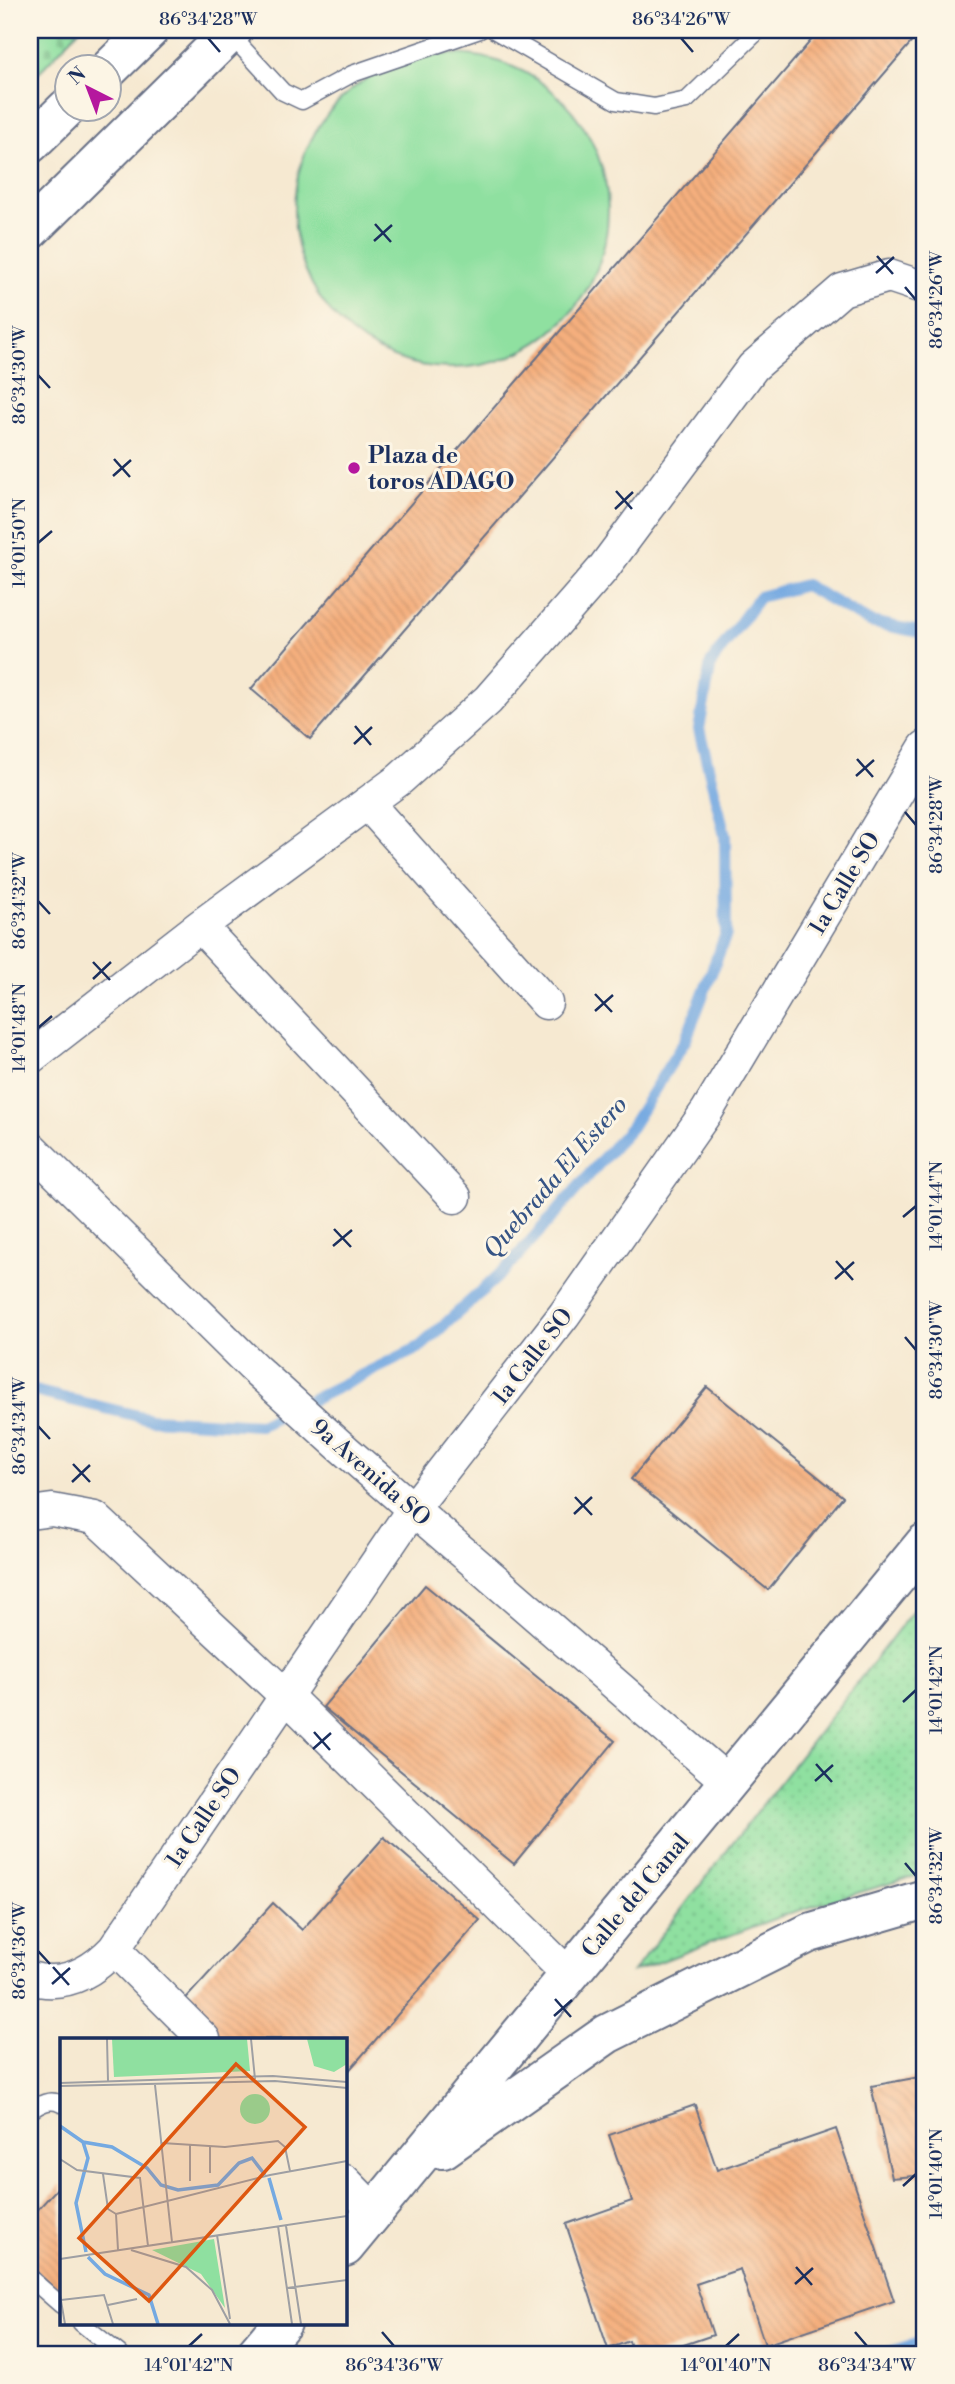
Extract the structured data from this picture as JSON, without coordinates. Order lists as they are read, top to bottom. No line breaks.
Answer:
{"streets":{"main road":["Calle del Canal"],"street":["1a Calle SO","9a Avenida SO"]},"crossings":[["1a Calle SO","9a Avenida SO"],["9a Avenida SO","Calle del Canal"]],"water":["Quebrada El Estero"],"places":["Plaza de toros ADAGO"],"north":"top left","coordinates":["86°34'28\"W","86°34'26\"W","86°34'30\"W","14°01'50\"N","86°34'32\"W","14°01'48\"N","14°01'44\"N","86°34'34\"W","14°01'42\"N","86°34'36\"W","14°01'40\"N"]}
